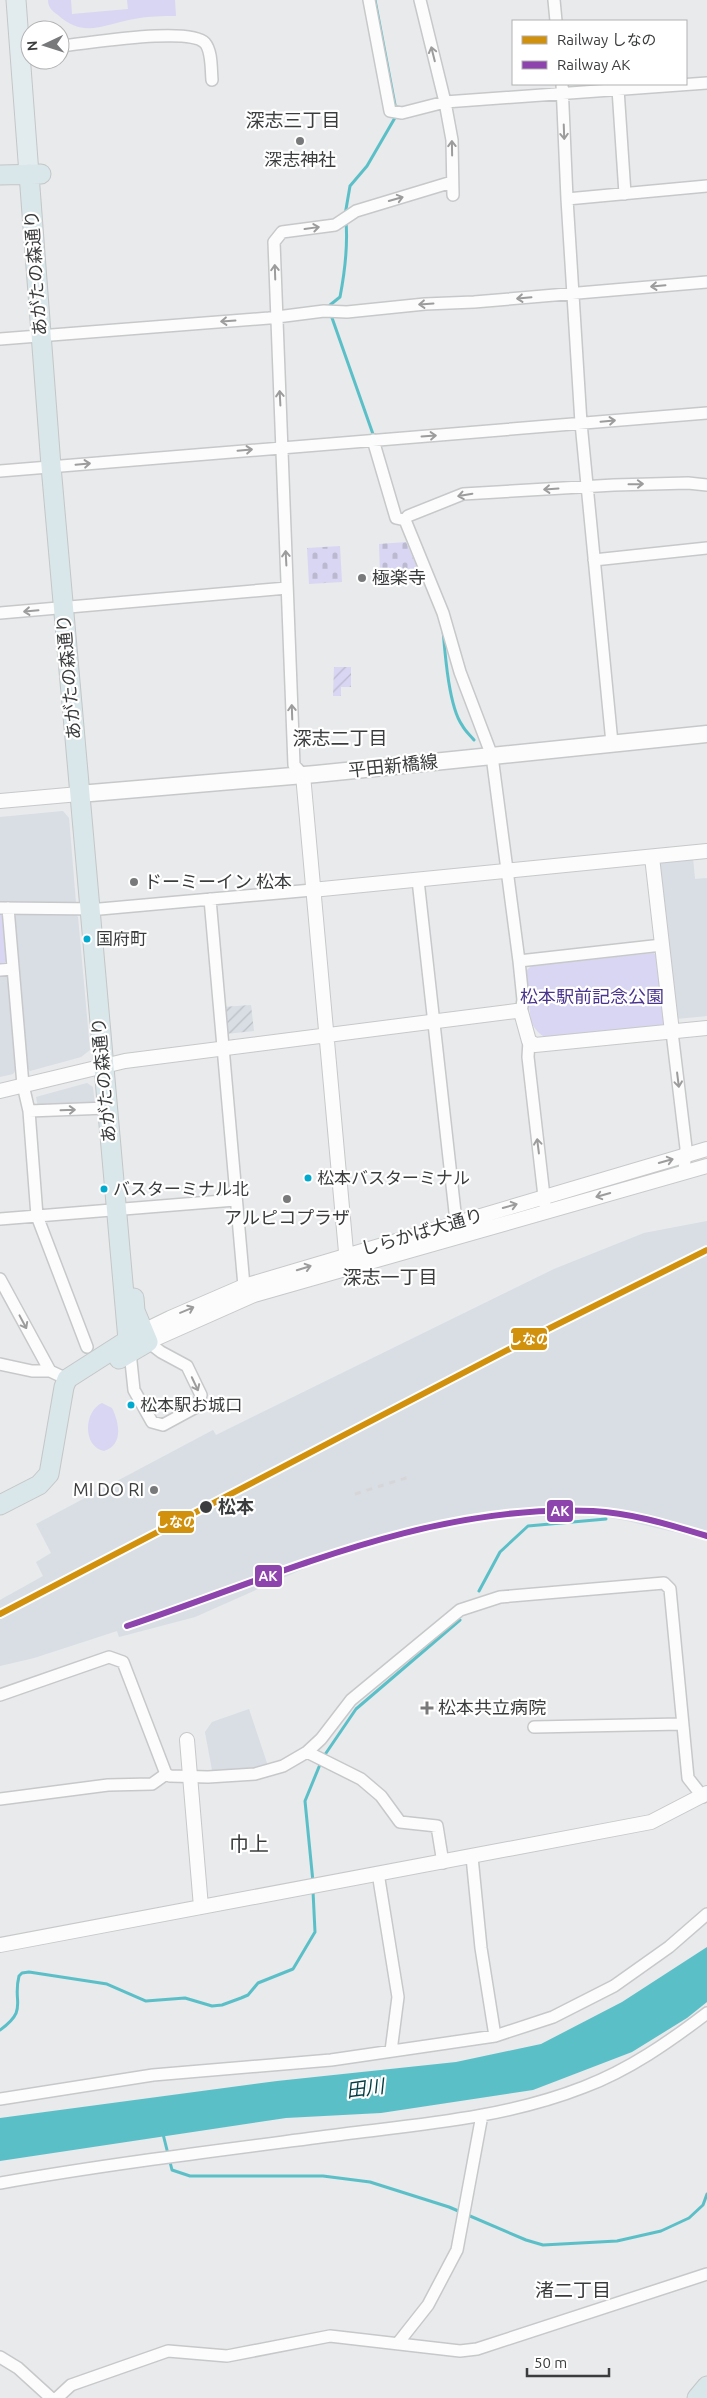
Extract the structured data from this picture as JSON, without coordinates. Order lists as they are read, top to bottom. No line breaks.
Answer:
{"streets":{"highway":["あがたの森通り"],"main road":["平田新橋線"],"street":["しらかば大通り"]},"crossings":[["あがたの森通り","平田新橋線"],["あがたの森通り","しらかば大通り"]],"districts":["深志三丁目","深志二丁目","深志一丁目","巾上","渚二丁目"],"water":["田川"],"parks":["松本駅前記念公園"],"places":{"other":["深志神社","極楽寺","ドーミーイン 松本","国府町","松本バスターミナル","バスターミナル北","アルピコプラザ","松本駅お城口","MI DO RI","松本"],"health":["松本共立病院"]},"lines":["rail line しなの","rail line AK"],"legend":["Railway しなの","Railway AK"],"scale_bar":"50 m","north":"left"}
